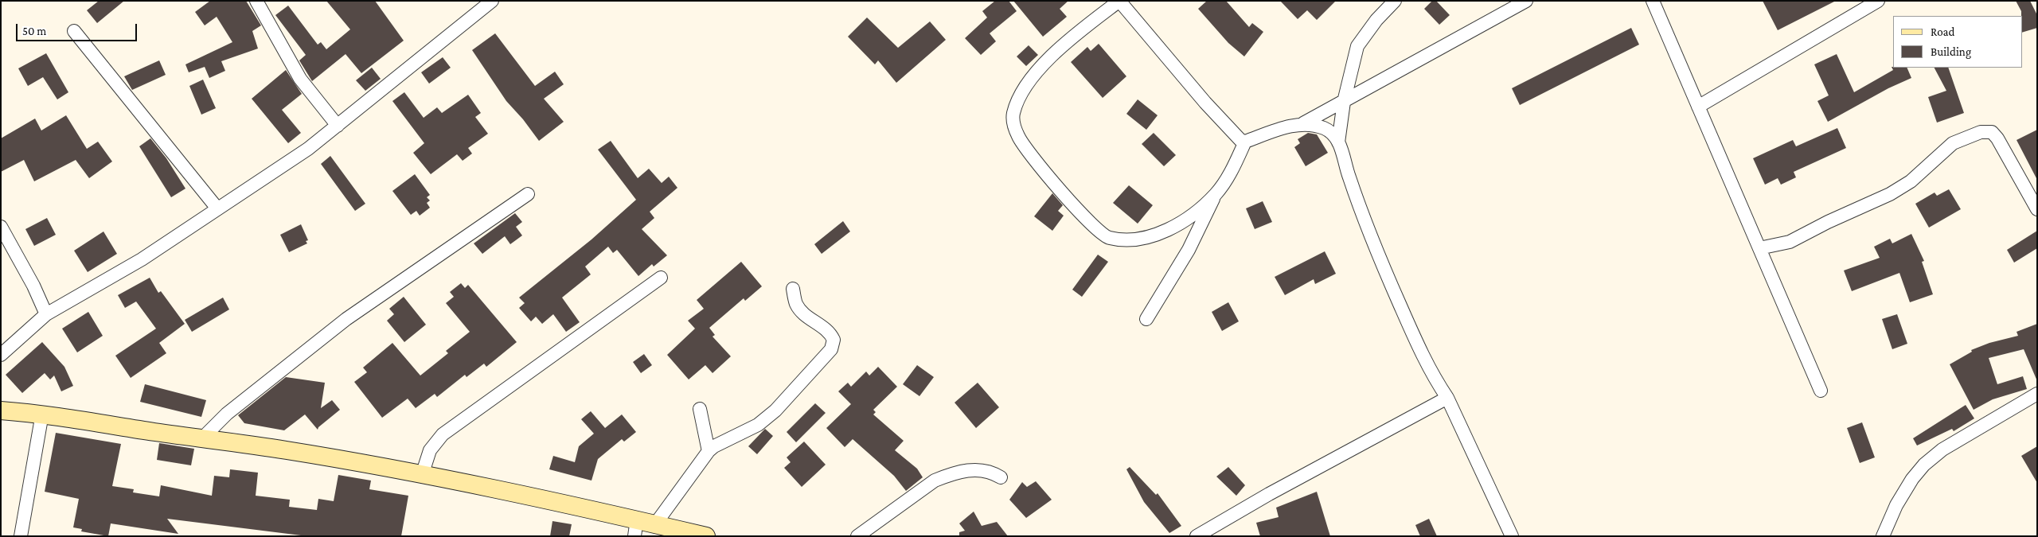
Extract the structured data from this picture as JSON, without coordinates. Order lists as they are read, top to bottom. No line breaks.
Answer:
{"legend":["Road","Building"],"scale_bar":"50 m"}
